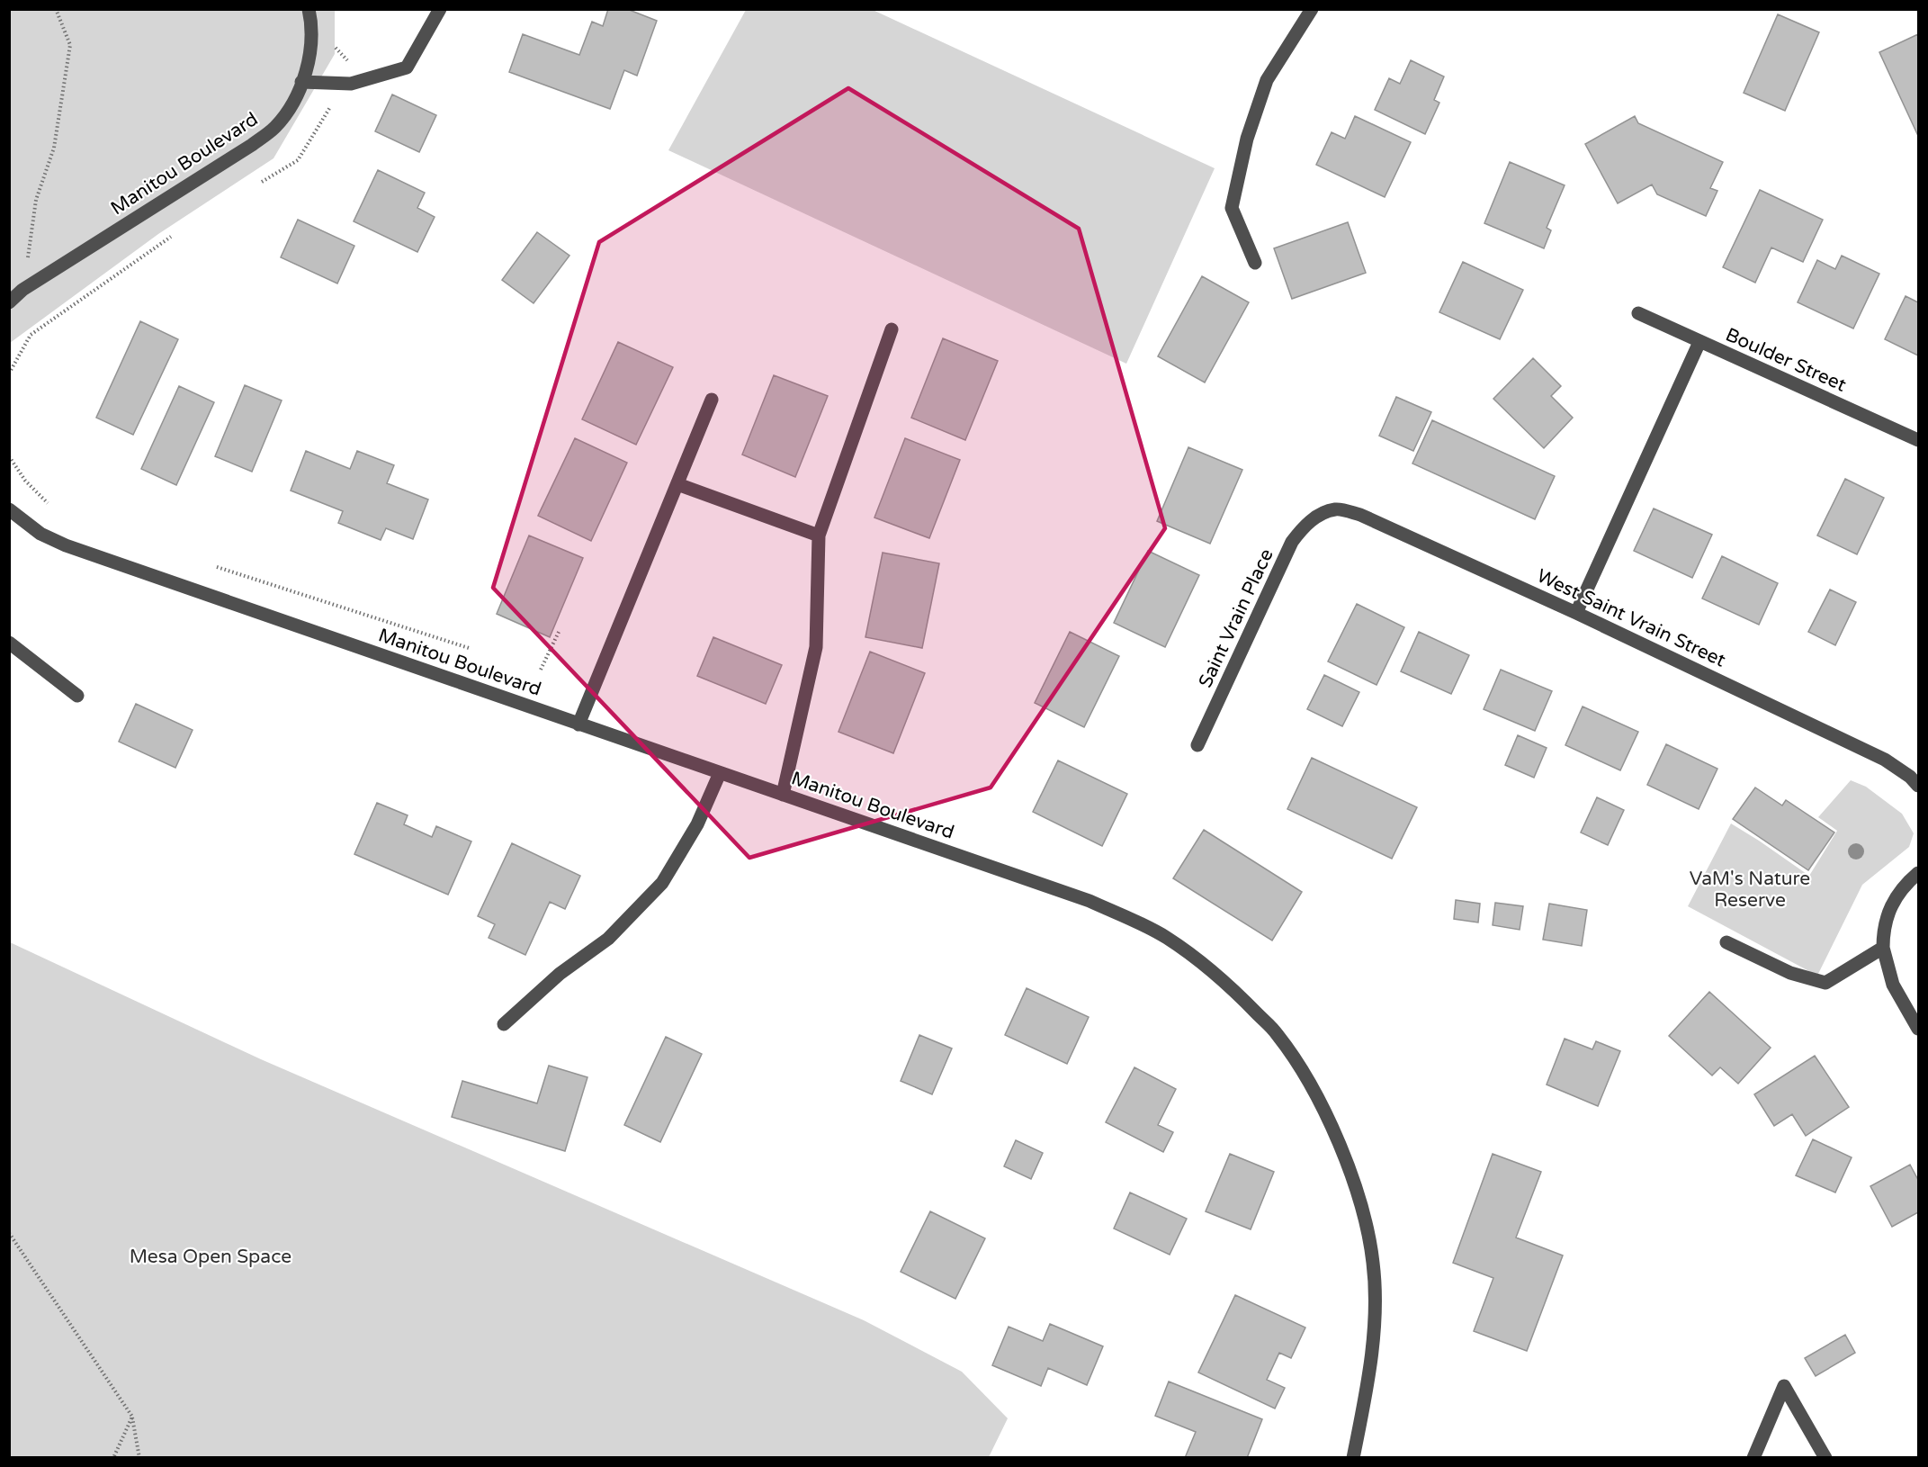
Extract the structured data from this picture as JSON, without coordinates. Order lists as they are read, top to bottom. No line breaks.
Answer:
{"streets":{"street":["Manitou Boulevard","Boulder Street","Saint Vrain Place","West Saint Vrain Street"]},"crossings":[["Saint Vrain Place","West Saint Vrain Street"]],"parks":["VaM's Nature Reserve","Mesa Open Space"]}
